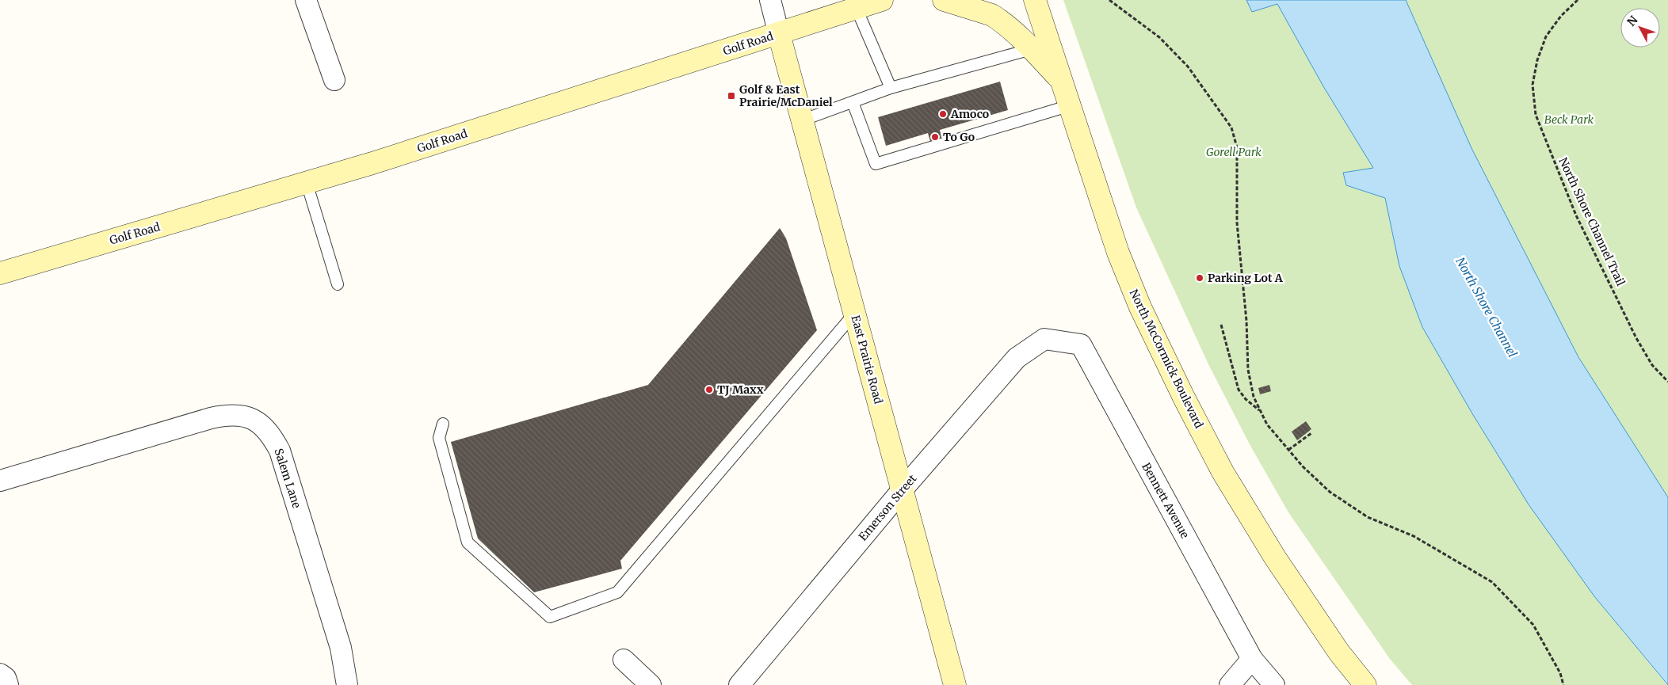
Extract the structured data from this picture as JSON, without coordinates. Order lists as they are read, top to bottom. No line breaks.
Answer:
{"streets":{"main road":["Golf Road","North McCormick Boulevard","East Prairie Road"],"street":["Salem Lane","Bennett Avenue","Emerson Street"],"path":["North Shore Channel Trail"]},"crossings":[["Golf Road","East Prairie Road"],["East Prairie Road","Emerson Street"],["Bennett Avenue","Emerson Street"]],"water":["North Shore Channel"],"parks":["Beck Park","Gorell Park"],"places":{"transit":["Golf & East Prairie/McDaniel"],"other":["Amoco","To Go","Parking Lot A","TJ Maxx"]},"north":"top left"}
